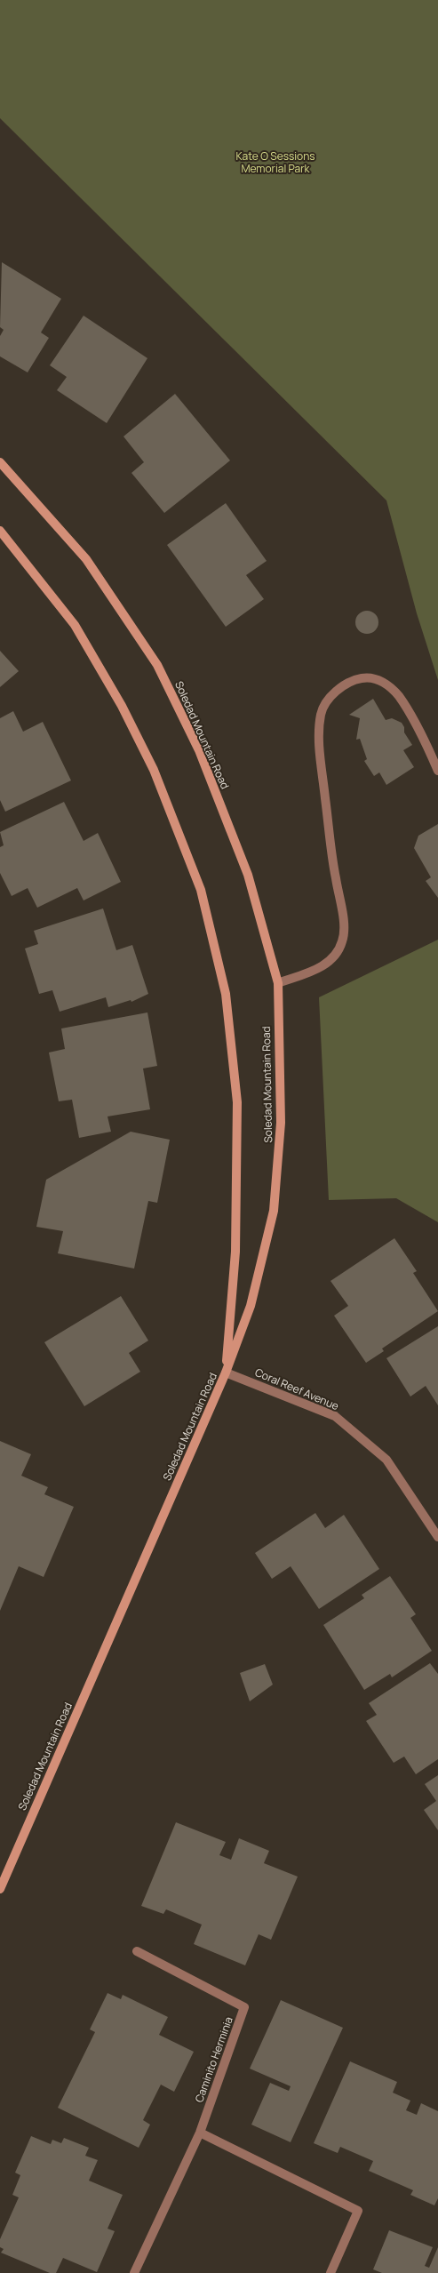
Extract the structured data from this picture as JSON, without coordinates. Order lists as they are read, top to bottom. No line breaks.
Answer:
{"streets":{"main road":["Soledad Mountain Road"],"street":["Coral Reef Avenue","Caminito Herminia"]},"crossings":[["Soledad Mountain Road","Coral Reef Avenue"]],"parks":["Kate O Sessions Memorial Park"]}
